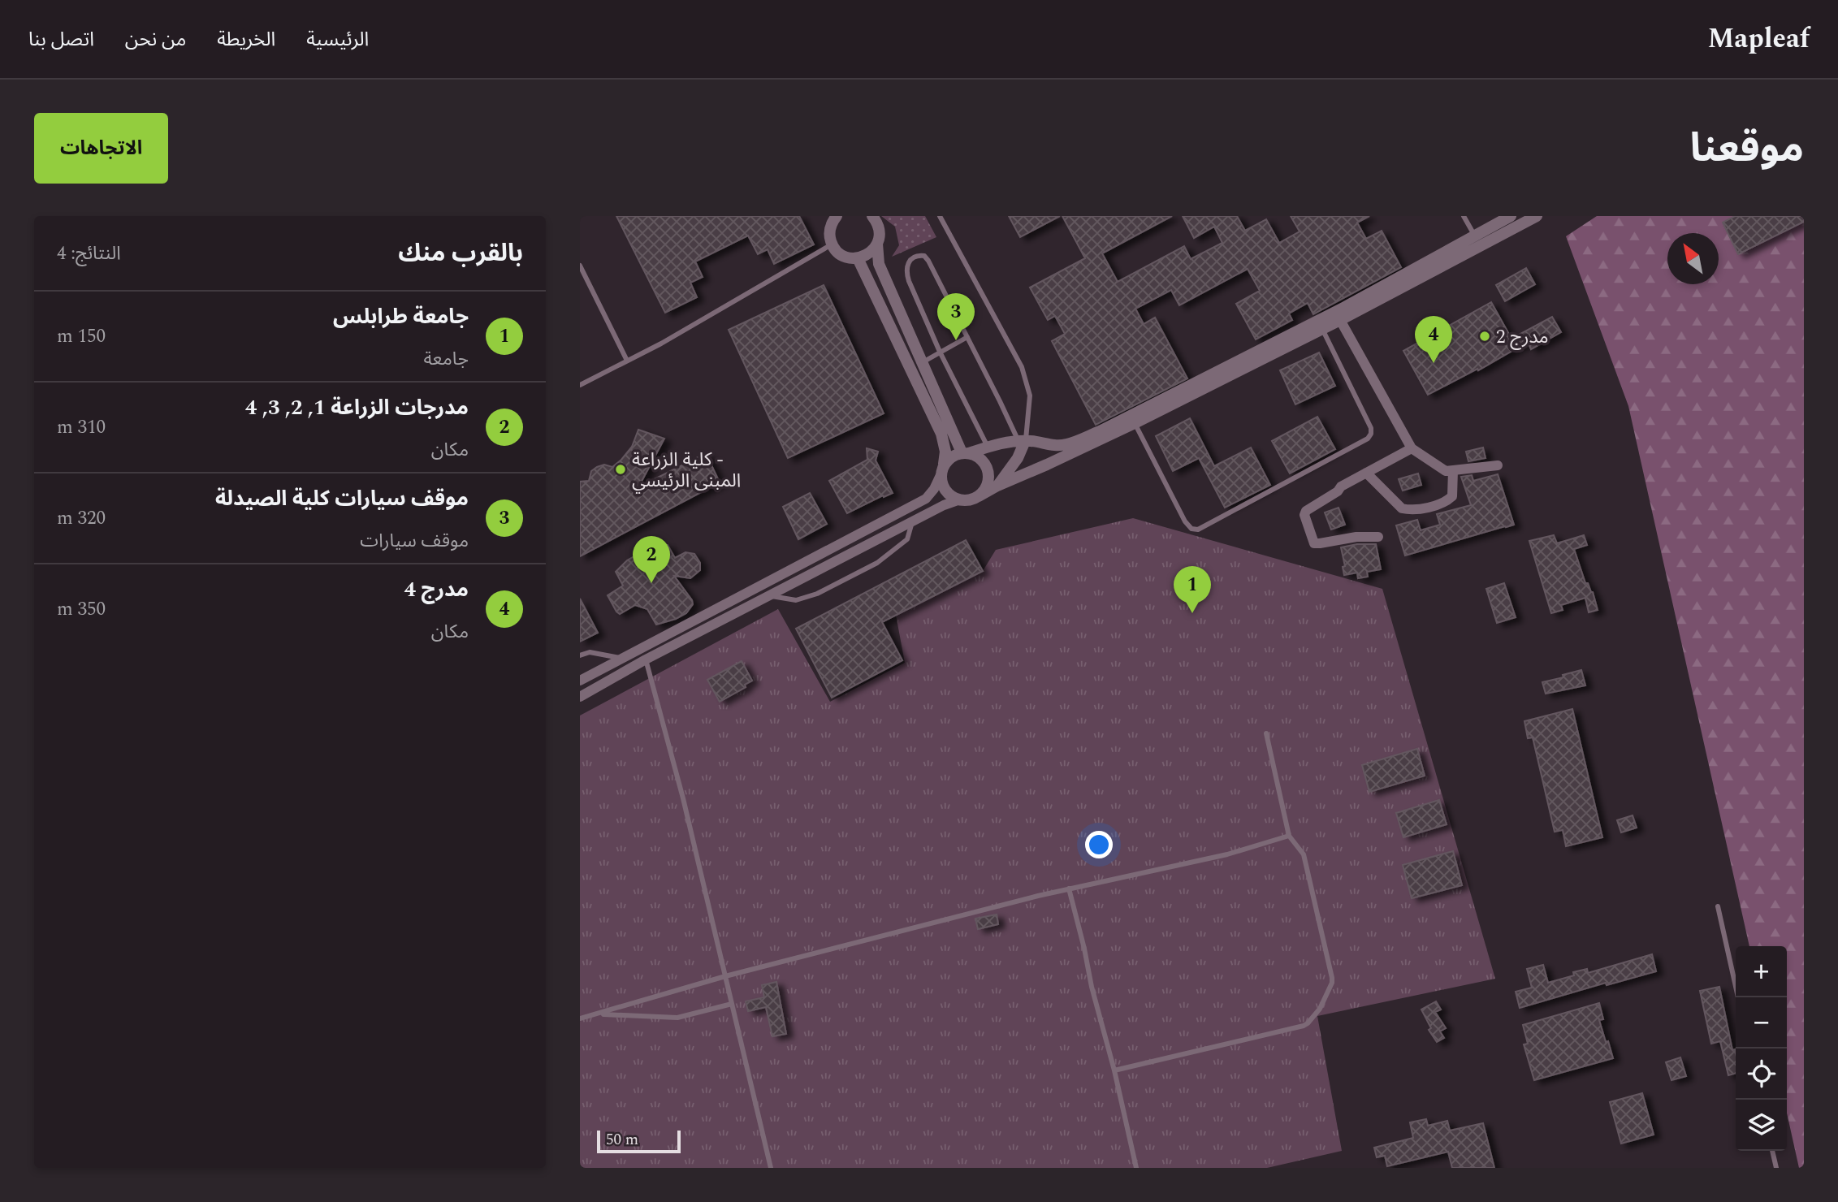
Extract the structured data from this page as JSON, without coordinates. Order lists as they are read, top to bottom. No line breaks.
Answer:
{"places":["مدرج 2","كلية الزراعة - المبنى الرئيسي"],"scale_bar":"50 m","north":"top left","page":{"header":"Mapleaf","nav":["الرئيسية","الخريطة","من نحن","اتصل بنا"],"title":"موقعنا","buttons":"الاتجاهات","heading":["بالقرب منك","النتائج: 4"],"list":[{"mark":"1","name":"جامعة طرابلس","note":"جامعة","value":"150 m"},{"mark":"2","name":"مدرجات الزراعة 1, 2, 3, 4","note":"مكان","value":"310 m"},{"mark":"3","name":"موقف سيارات كلية الصيدلة","note":"موقف سيارات","value":"320 m"},{"mark":"4","name":"مدرج 4","note":"مكان","value":"350 m"}],"pins":["3","4","2","1"],"map_buttons":["+","−"],"scale":"50 m"}}
